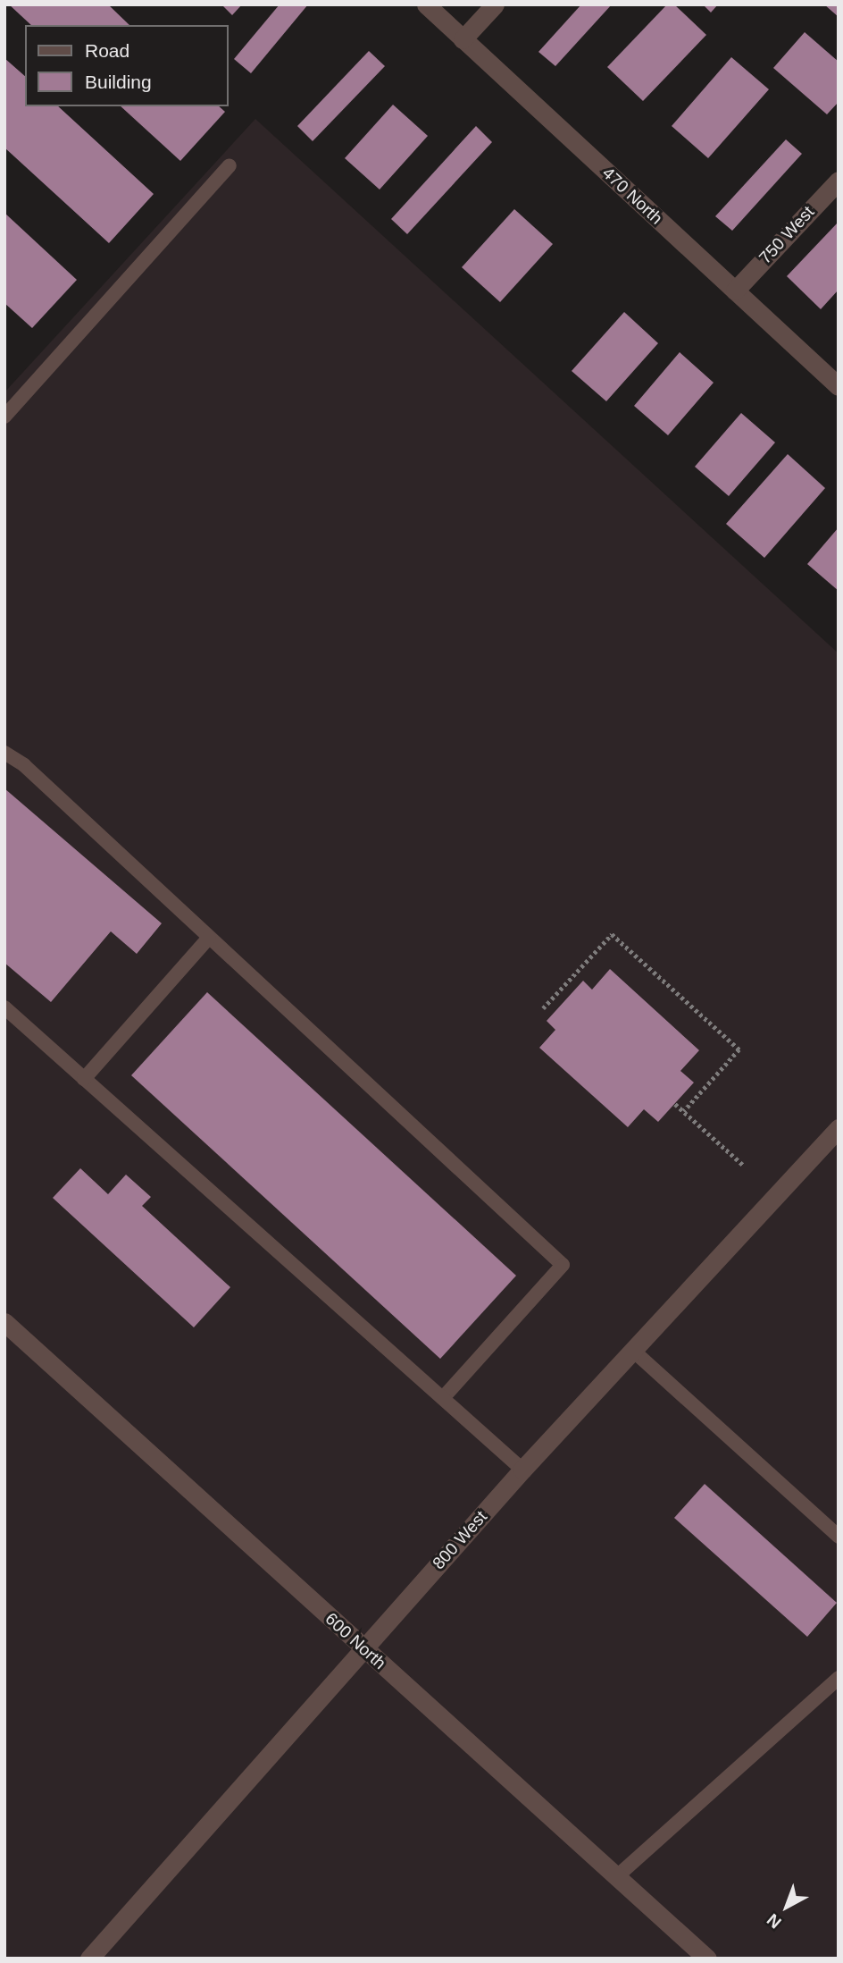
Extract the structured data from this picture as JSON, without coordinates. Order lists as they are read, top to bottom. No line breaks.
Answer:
{"streets":{"street":["470 North","750 West","800 West","600 North"]},"crossings":[["470 North","750 West"],["800 West","600 North"]],"legend":["Road","Building"],"north":"bottom left"}
